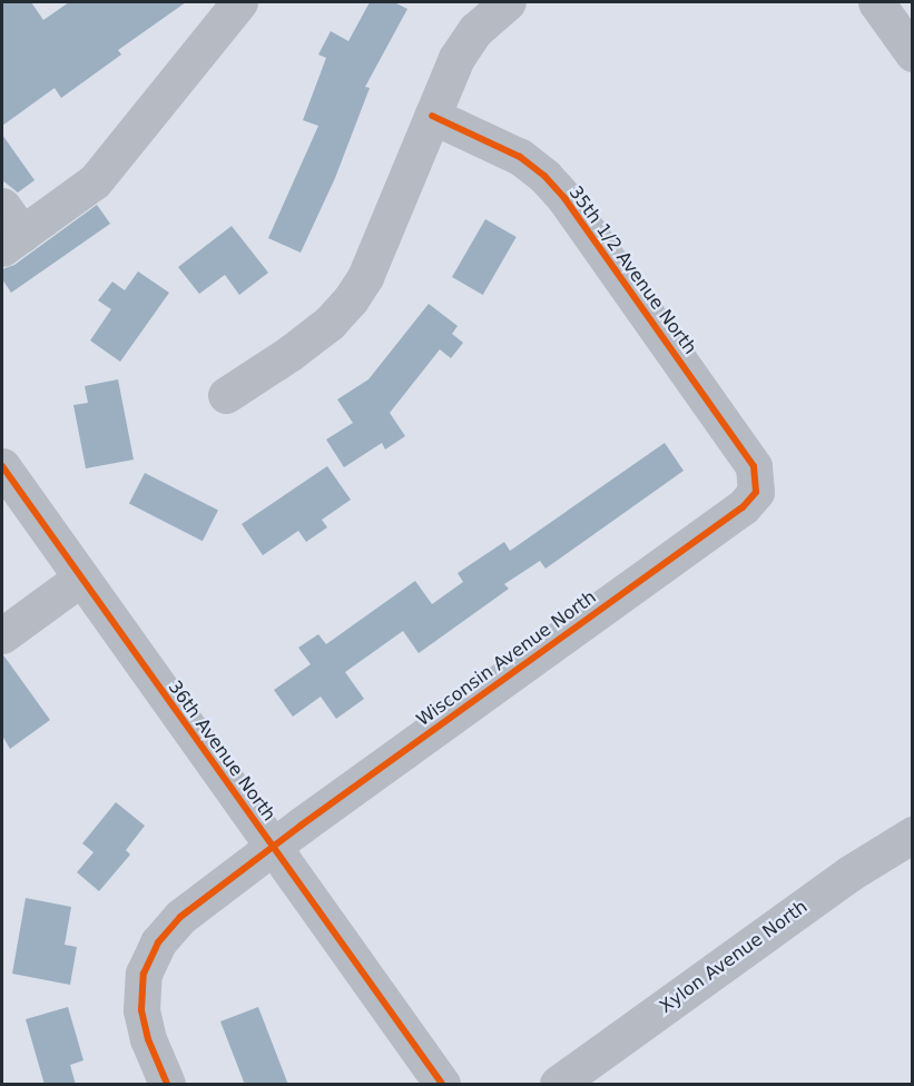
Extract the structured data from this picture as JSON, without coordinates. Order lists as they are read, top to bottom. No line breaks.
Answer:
{"streets":{"street":["35th 1/2 Avenue North","Wisconsin Avenue North","36th Avenue North","Xylon Avenue North"]},"crossings":[["35th 1/2 Avenue North","Wisconsin Avenue North"],["Wisconsin Avenue North","36th Avenue North"]]}
